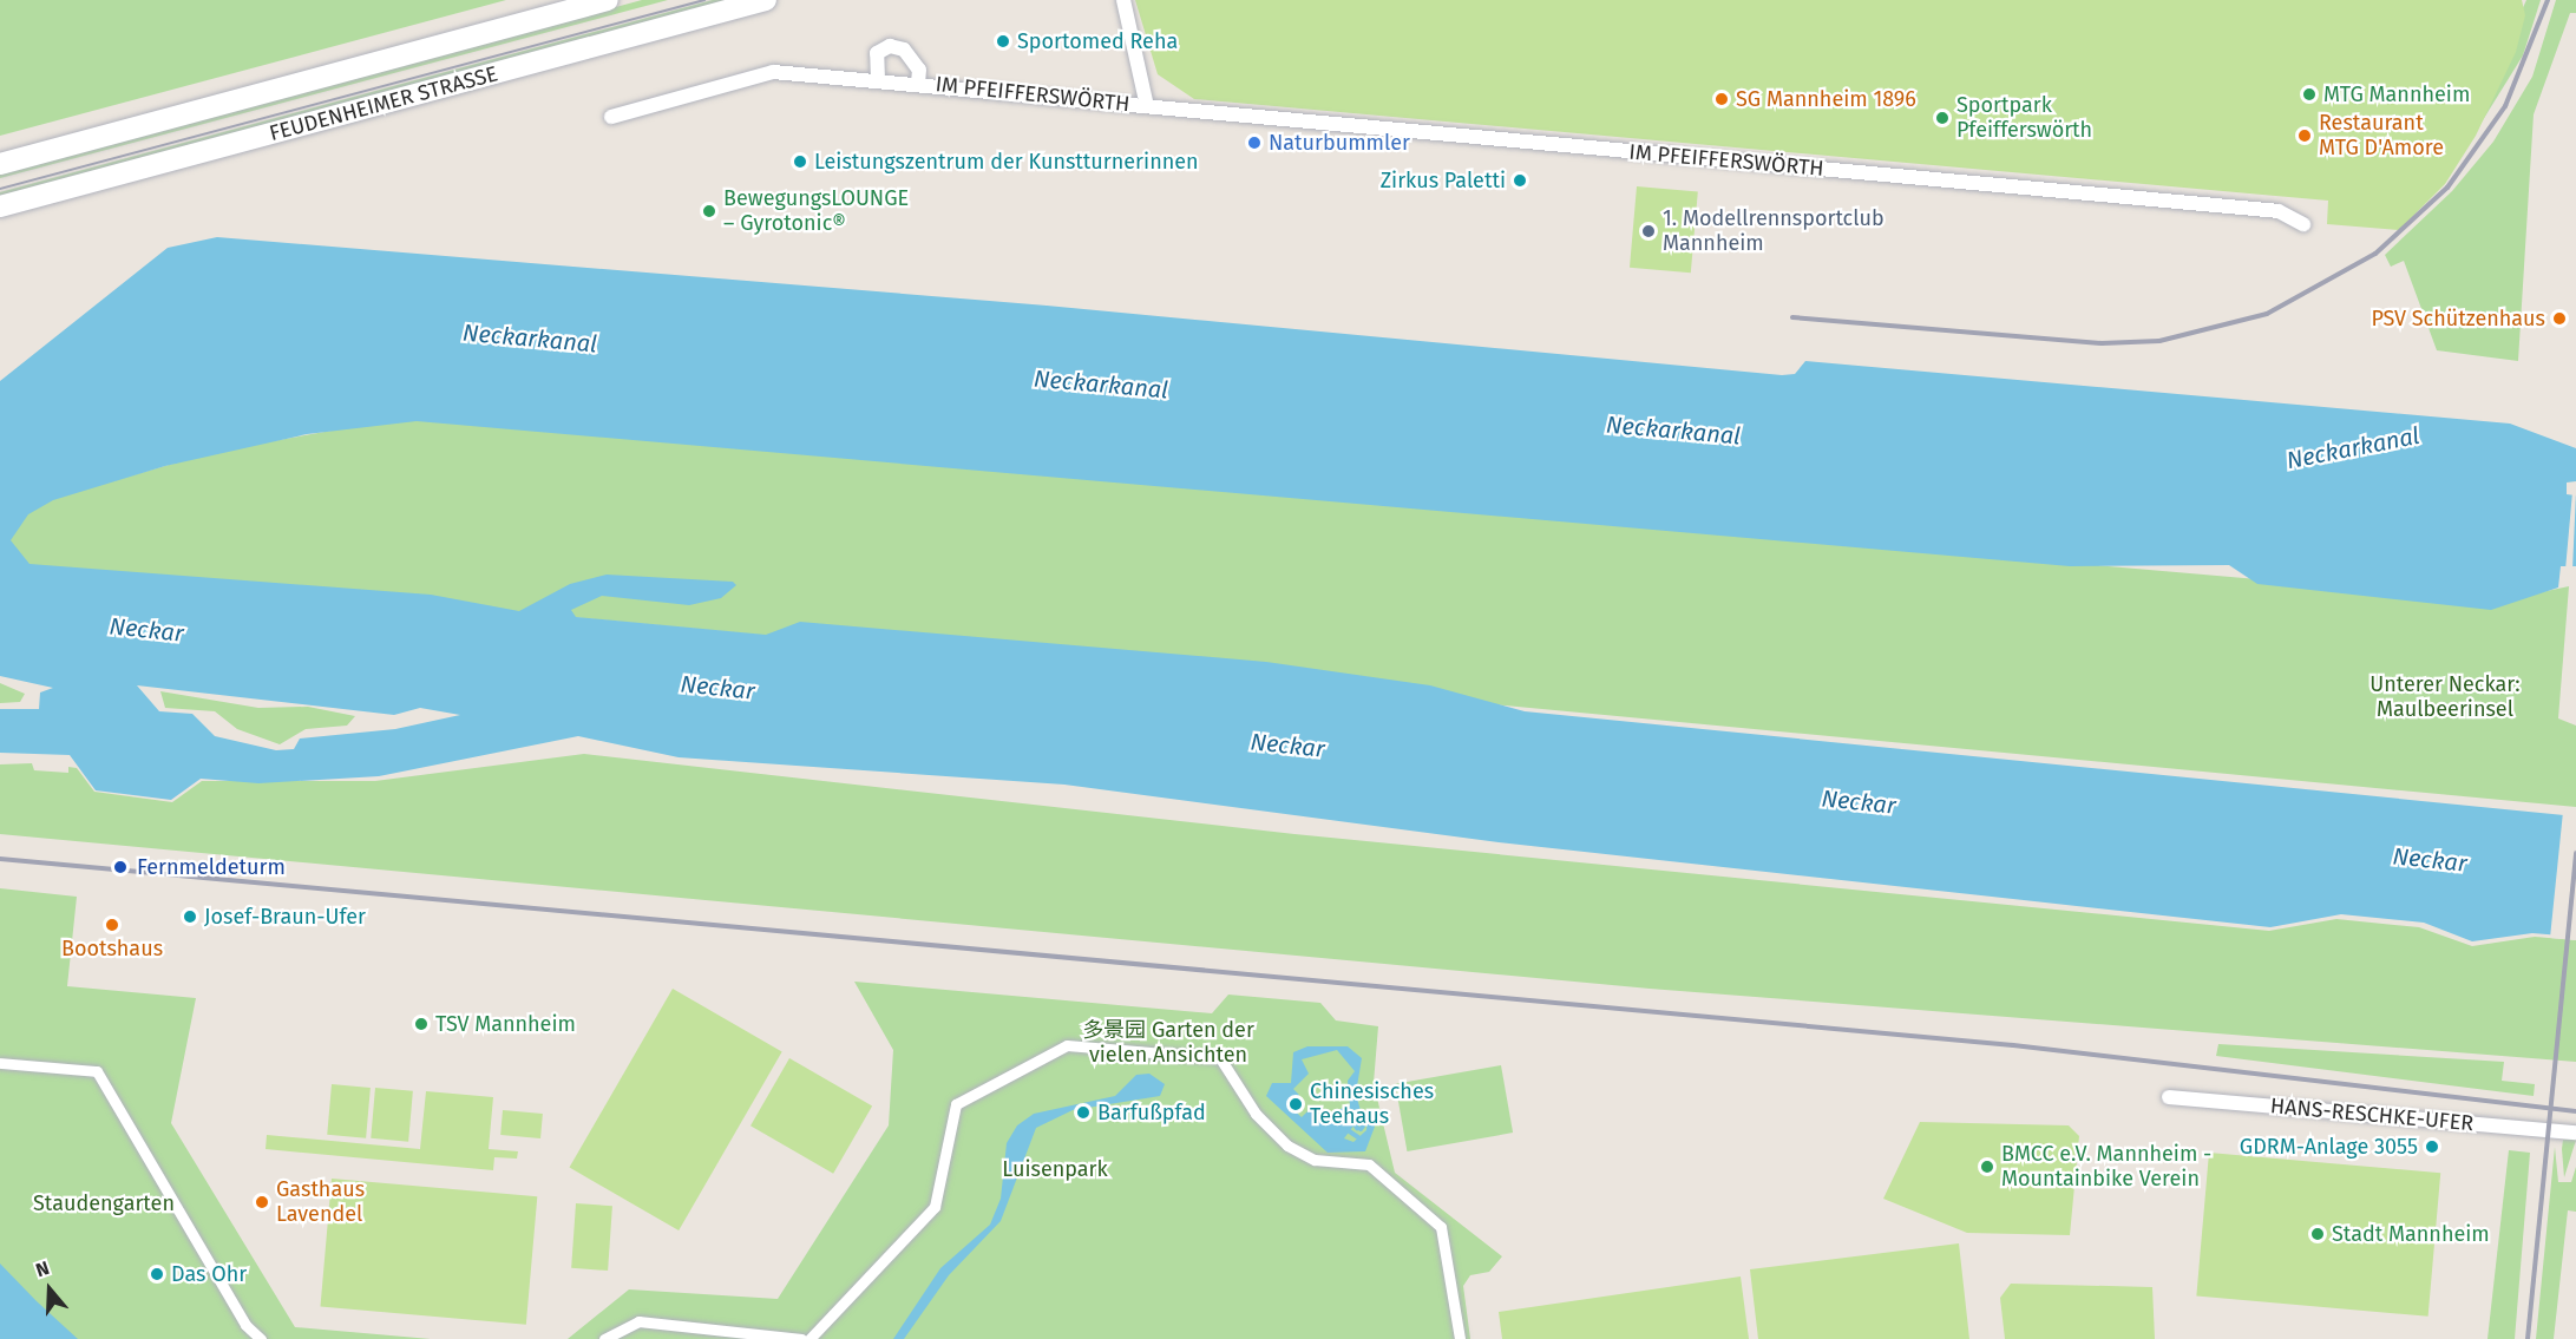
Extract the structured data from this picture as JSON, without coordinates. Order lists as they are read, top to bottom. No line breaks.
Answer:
{"streets":{"main road":["FEUDENHEIMER STRASSE"],"street":["IM PFEIFFERSWÖRTH","HANS-RESCHKE-UFER"]},"water":["Neckarkanal","Neckar"],"parks":["Unterer Neckar: Maulbeerinsel","多景园 Garten der vielen Ansichten","Luisenpark","Staudengarten"],"places":["Sportomed Reha","MTG Mannheim","SG Mannheim 1896","Sportpark Pfeifferswörth","Restaurant MTG D'Amore","Naturbummler","Leistungszentrum der Kunstturnerinnen","Zirkus Paletti","BewegungsLOUNGE – Gyrotonic®","1. Modellrennsportclub Mannheim","PSV Schützenhaus","Fernmeldeturm","Josef-Braun-Ufer","Bootshaus","TSV Mannheim","Chinesisches Teehaus","Barfußpfad","GDRM-Anlage 3055","BMCC e.V. Mannheim - Mountainbike Verein","Gasthaus Lavendel","Stadt Mannheim","Das Ohr"],"north":"top"}
